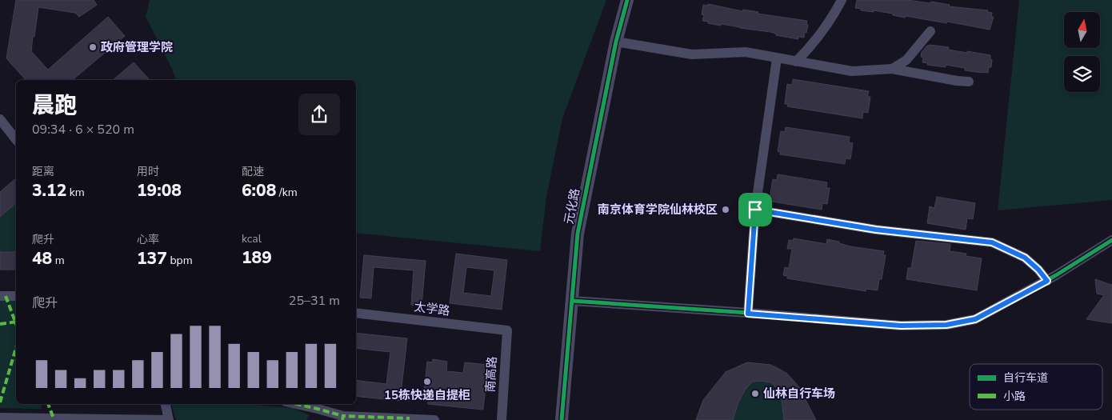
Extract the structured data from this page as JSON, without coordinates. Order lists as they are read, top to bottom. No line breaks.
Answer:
{"streets":{"street":["元化路","太学路","南高路"]},"crossings":[["太学路","南高路"]],"places":["政府管理学院","南京体育学院仙林校区","15栋快递自提柜","仙林自行车场"],"legend":["自行车道","小路"],"north":"top","page":{"heading":["晨跑","09:34 · 6 × 520 m"],"stats":[["距离","3.12 km"],["用时","19:08"],["配速","6:08 /km"],["爬升","48 m"],["心率","137 bpm"],["kcal","189"]],"chart":["爬升","25–31 m"]}}
